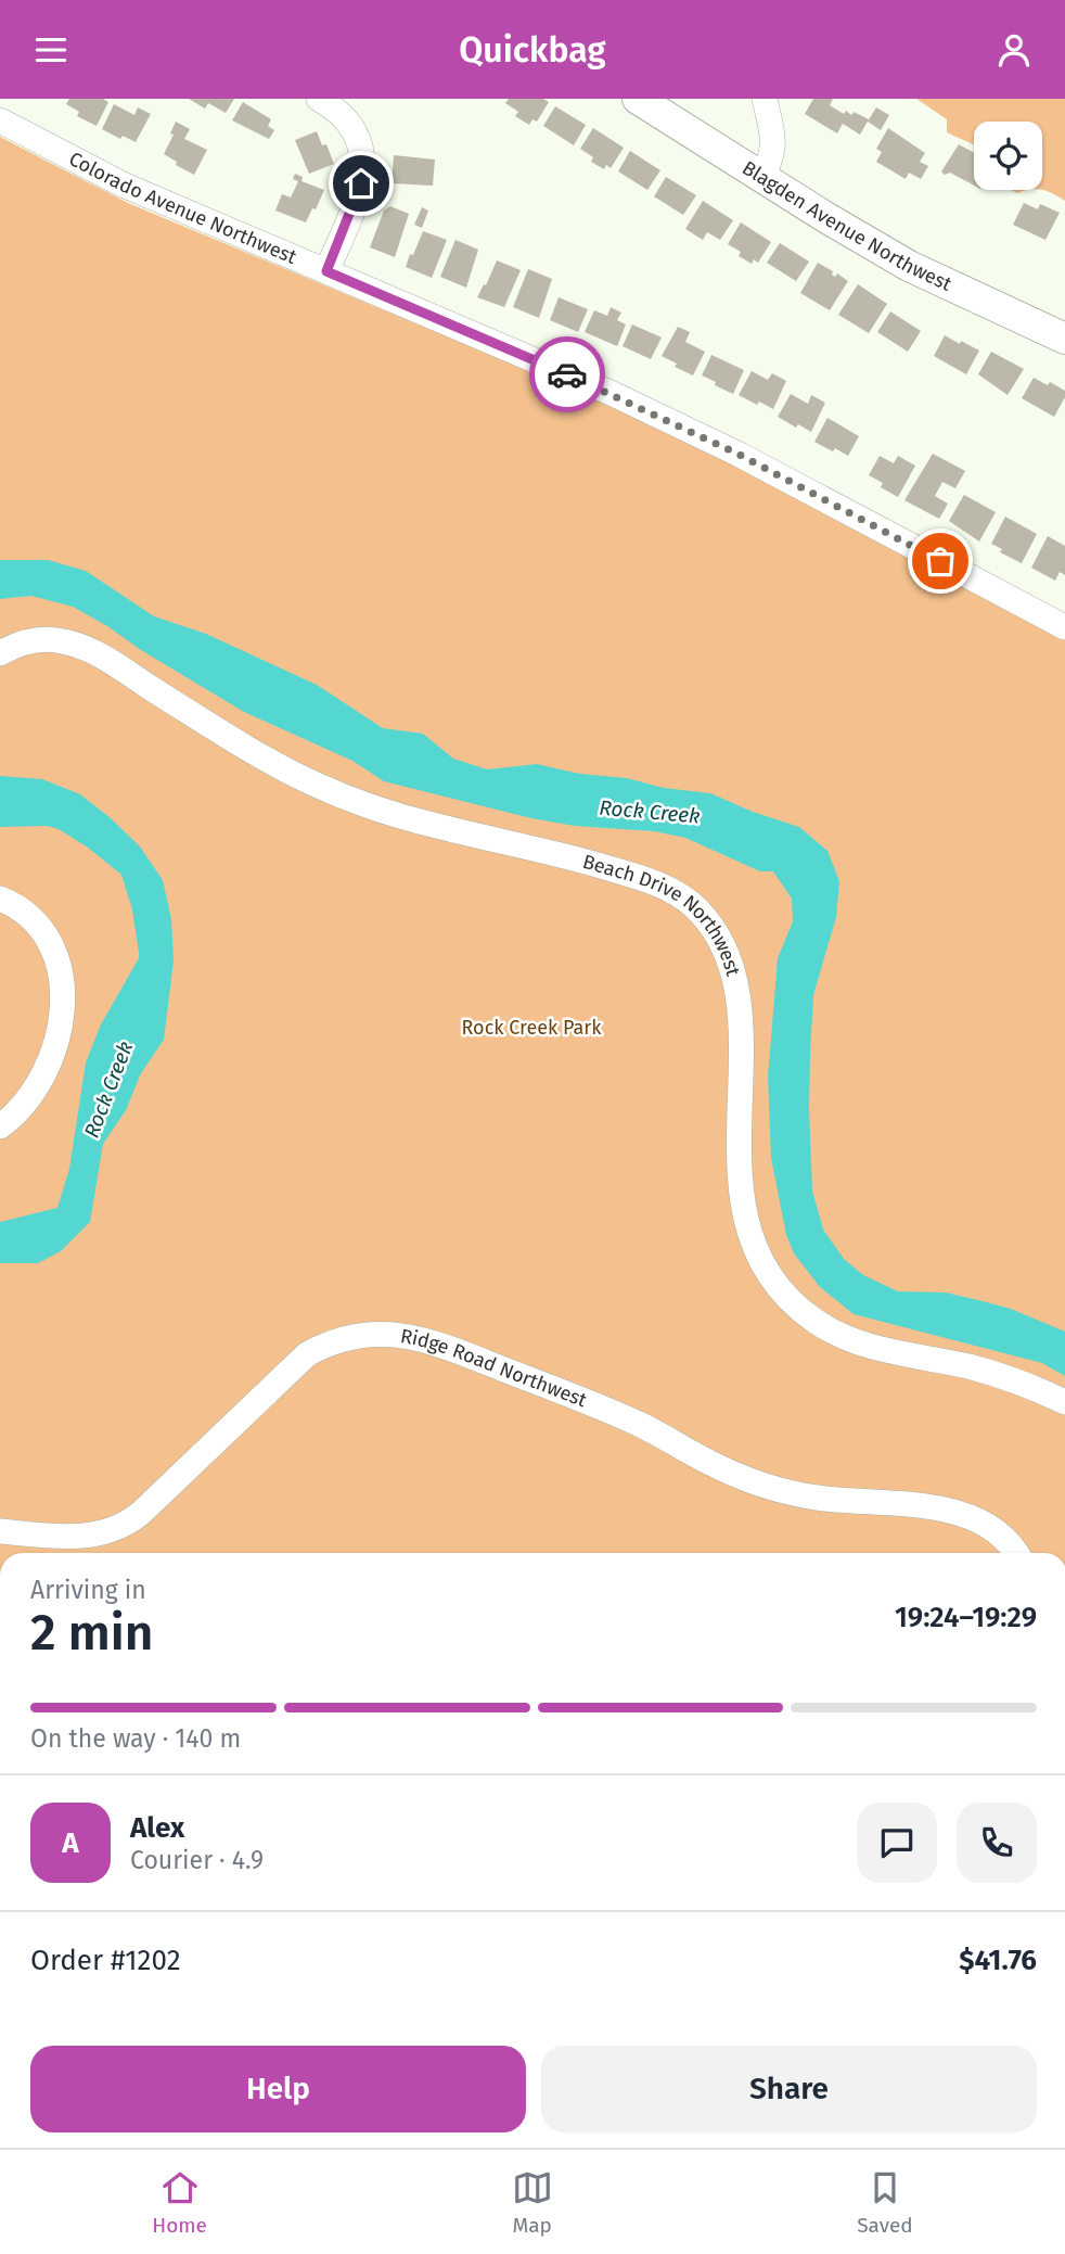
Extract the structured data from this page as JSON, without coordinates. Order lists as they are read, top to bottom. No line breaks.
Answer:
{"streets":{"main road":["Blagden Avenue Northwest"],"street":["Colorado Avenue Northwest","Beach Drive Northwest","Ridge Road Northwest"]},"water":["Rock Creek"],"parks":["Rock Creek Park"],"page":{"header":"Quickbag","heading":["2 min","Arriving in","19:24–19:29"],"panel":["Alex","Courier · 4.9","Order #1202","$41.76"],"bar":"On the way · 140 m","round":"A","buttons":["Help","Share"],"tabs":["Home","Map","Saved"]}}
